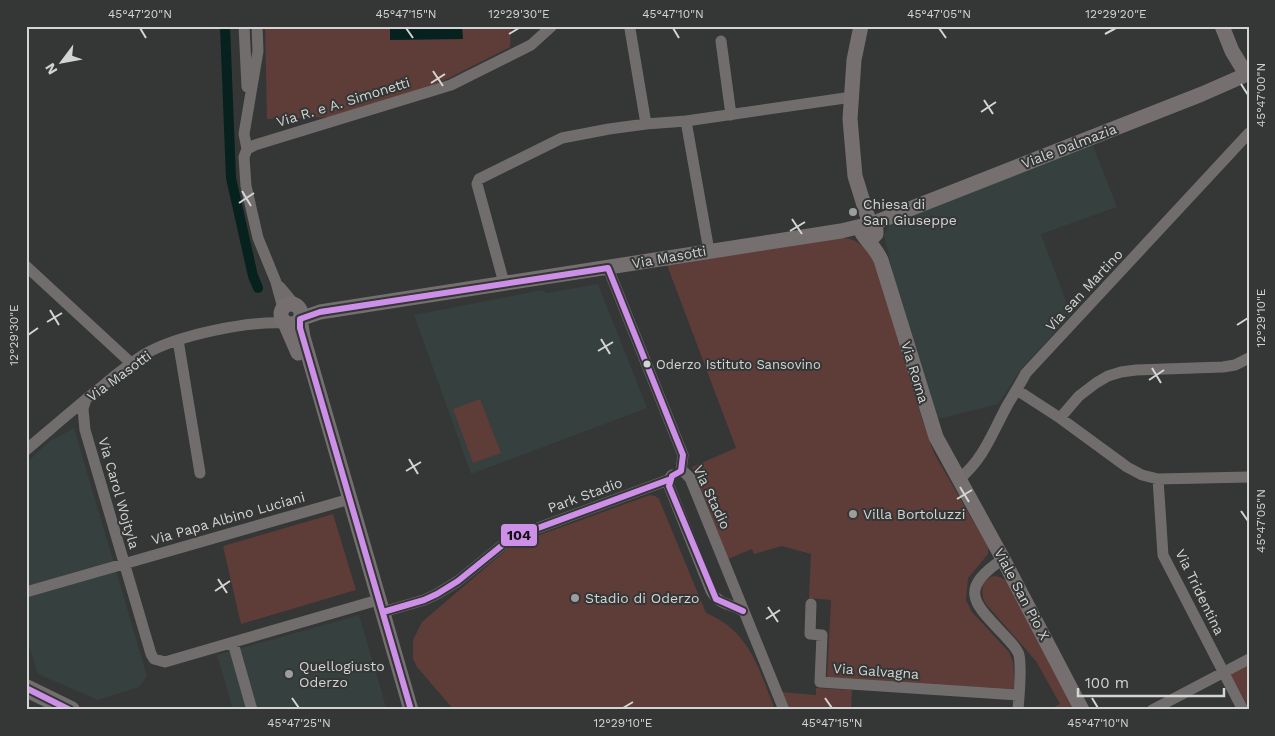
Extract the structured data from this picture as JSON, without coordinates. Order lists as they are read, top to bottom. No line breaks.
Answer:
{"streets":{"street":["Via R. e A. Simonetti","Viale Dalmazia","Via Masotti","Via san Martino","Via Roma","Via Carol Wojtyla","Park Stadio","Via Stadio","Via Papa Albino Luciani","Via Tridentina","Viale San Pio X","Via Galvagna"]},"crossings":[["Viale Dalmazia","Via Masotti"],["Viale Dalmazia","Via Roma"],["Via Masotti","Via Roma"],["Via Masotti","Via Carol Wojtyla"],["Via Masotti","Via Stadio"],["Via san Martino","Via Roma"],["Via san Martino","Viale San Pio X"],["Via Roma","Viale San Pio X"],["Via Carol Wojtyla","Via Papa Albino Luciani"],["Park Stadio","Via Stadio"]],"places":["Chiesa di San Giuseppe","Oderzo Istituto Sansovino","Villa Bortoluzzi","Stadio di Oderzo","Quellogiusto Oderzo"],"lines":["transit line 104"],"scale_bar":"100 m","north":"bottom left","coordinates":["45°47'20\"N","45°47'15\"N","12°29'30\"E","45°47'10\"N","45°47'05\"N","12°29'20\"E","45°47'00\"N","12°29'10\"E","45°47'25\"N"]}
